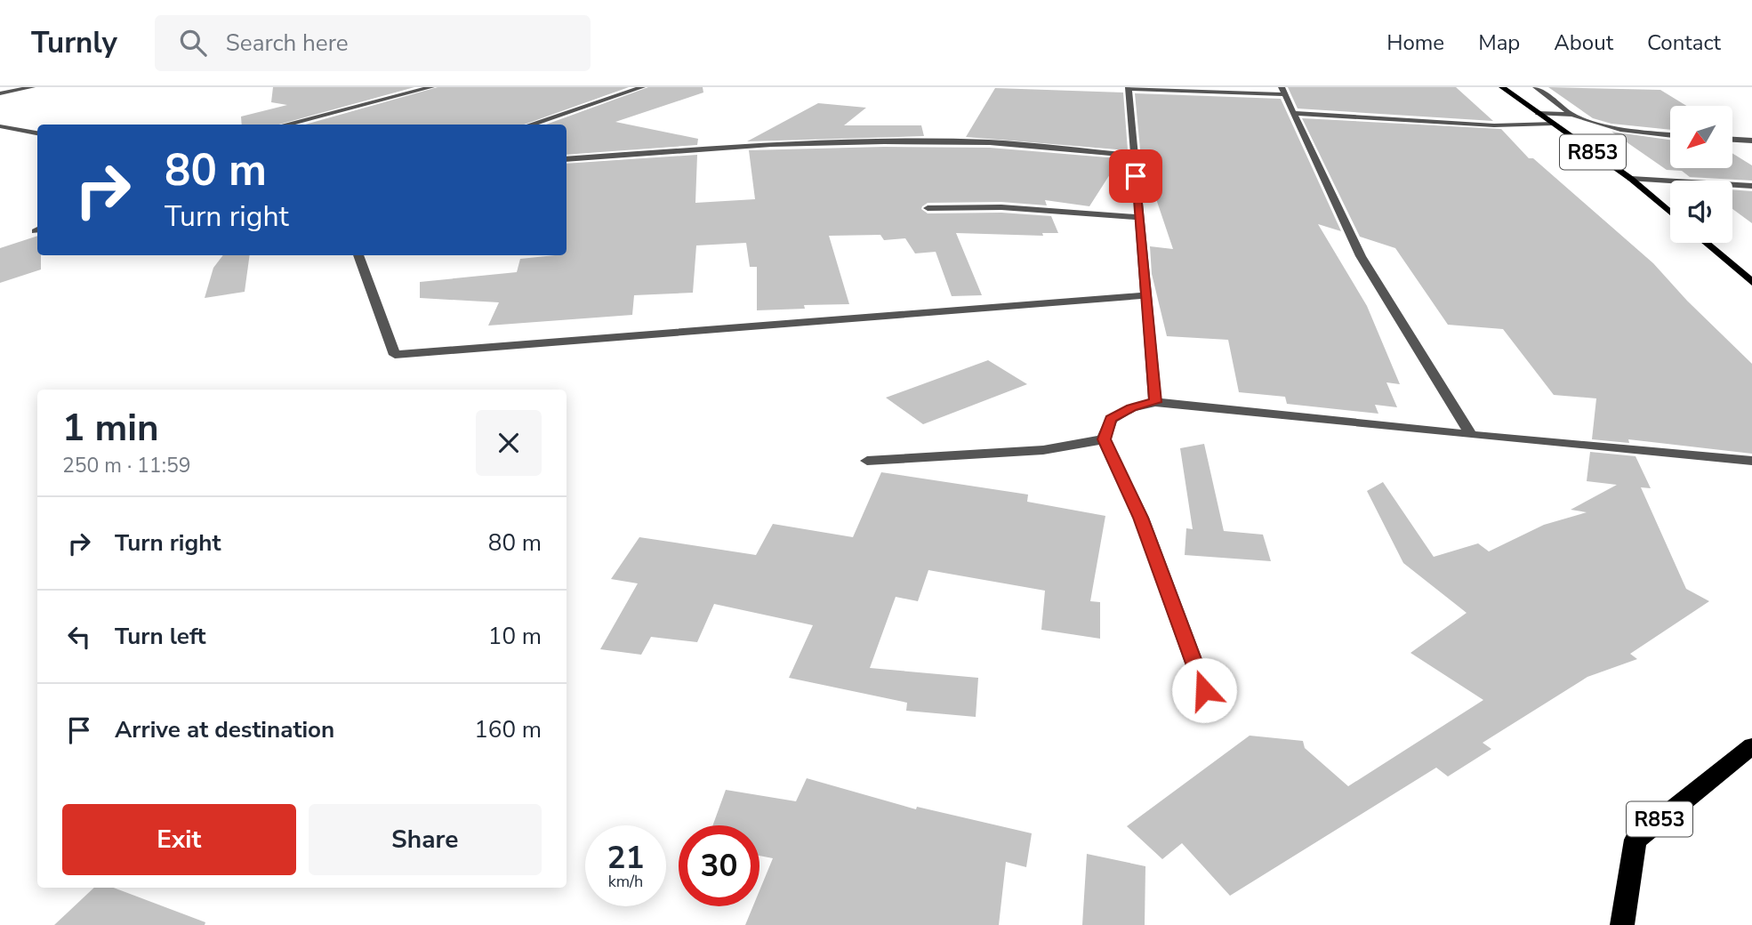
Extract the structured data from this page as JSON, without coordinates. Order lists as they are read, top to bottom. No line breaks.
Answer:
{"streets":{"main road":["R853"]},"north":"bottom left","page":{"header":"Turnly","search":"Search here","nav":["Home","Map","About","Contact"],"turn":["80 m","Turn right"],"heading":["1 min","250 m · 11:59"],"list":[{"name":"Turn right","value":"80 m"},{"name":"Turn left","value":"10 m"},{"name":"Arrive at destination","value":"160 m"}],"buttons":["Exit","Share"],"speed":"21 km/h","limit":"30"}}
